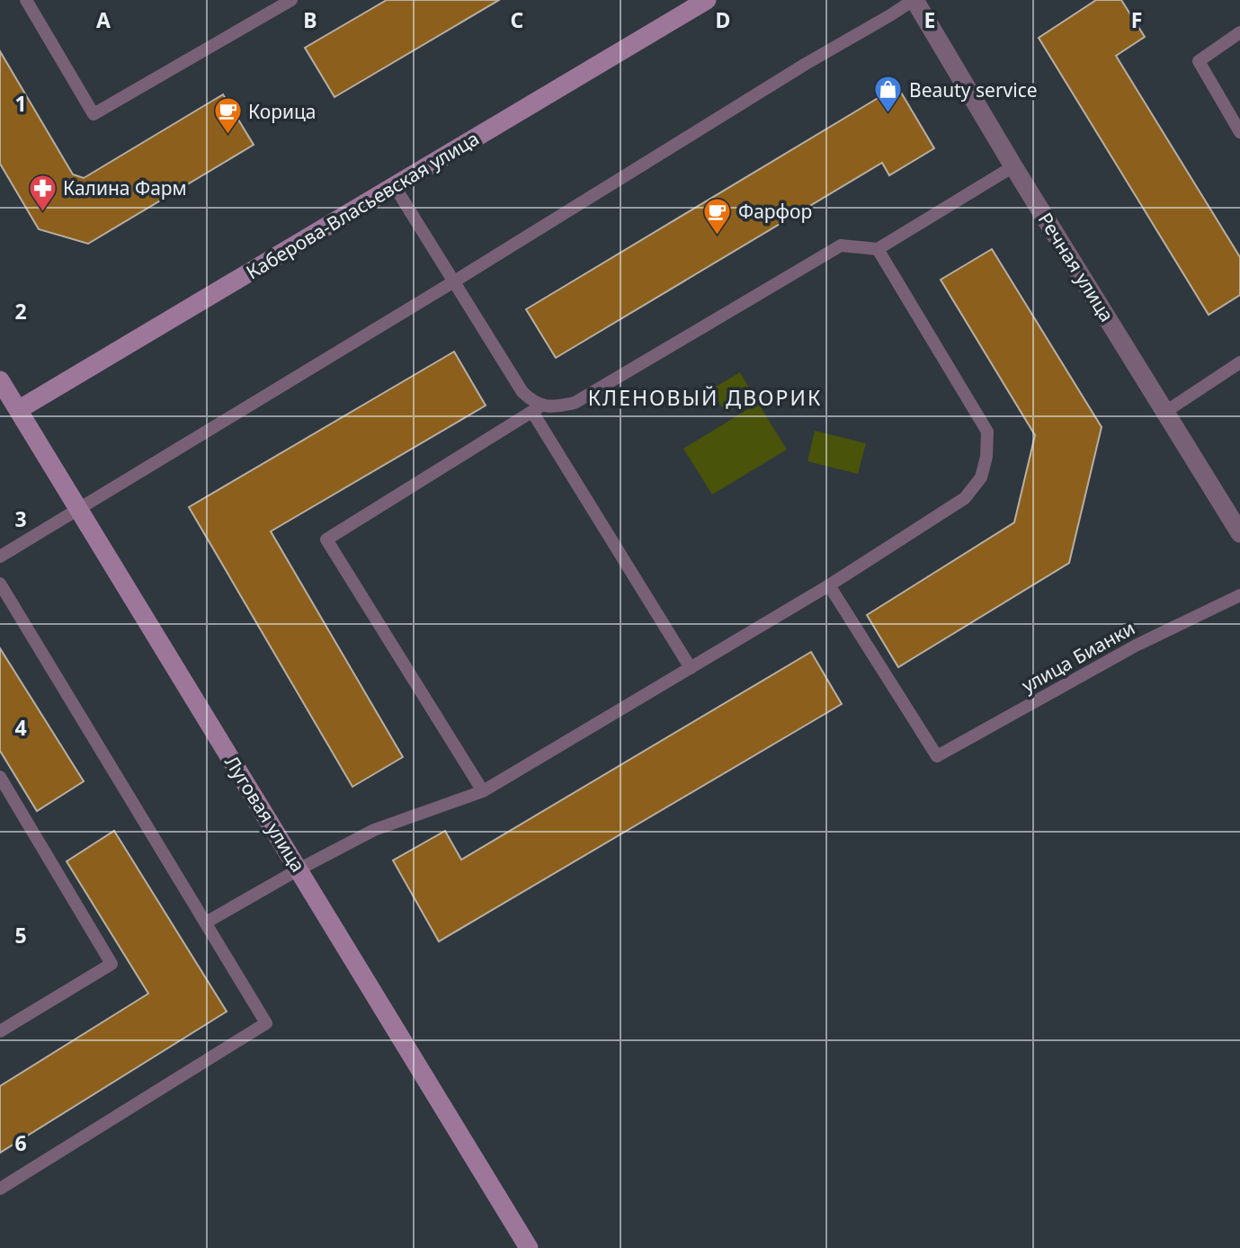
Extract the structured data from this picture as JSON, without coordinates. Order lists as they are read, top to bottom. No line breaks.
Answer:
{"streets":{"street":["Каберова-Власьевская улица","Речная улица","Луговая улица"],"lane":["улица Бианки"]},"crossings":[["Каберова-Власьевская улица","Луговая улица"]],"districts":["КЛЕНОВЫЙ ДВОРИК"],"places":{"shop":["Beauty service"],"cafe":["Корица","Фарфор"],"pharmacy":["Калина Фарм"]},"grid":{"columns":["A","B","C","D","E","F"],"rows":["1","2","3","4","5","6"]}}
